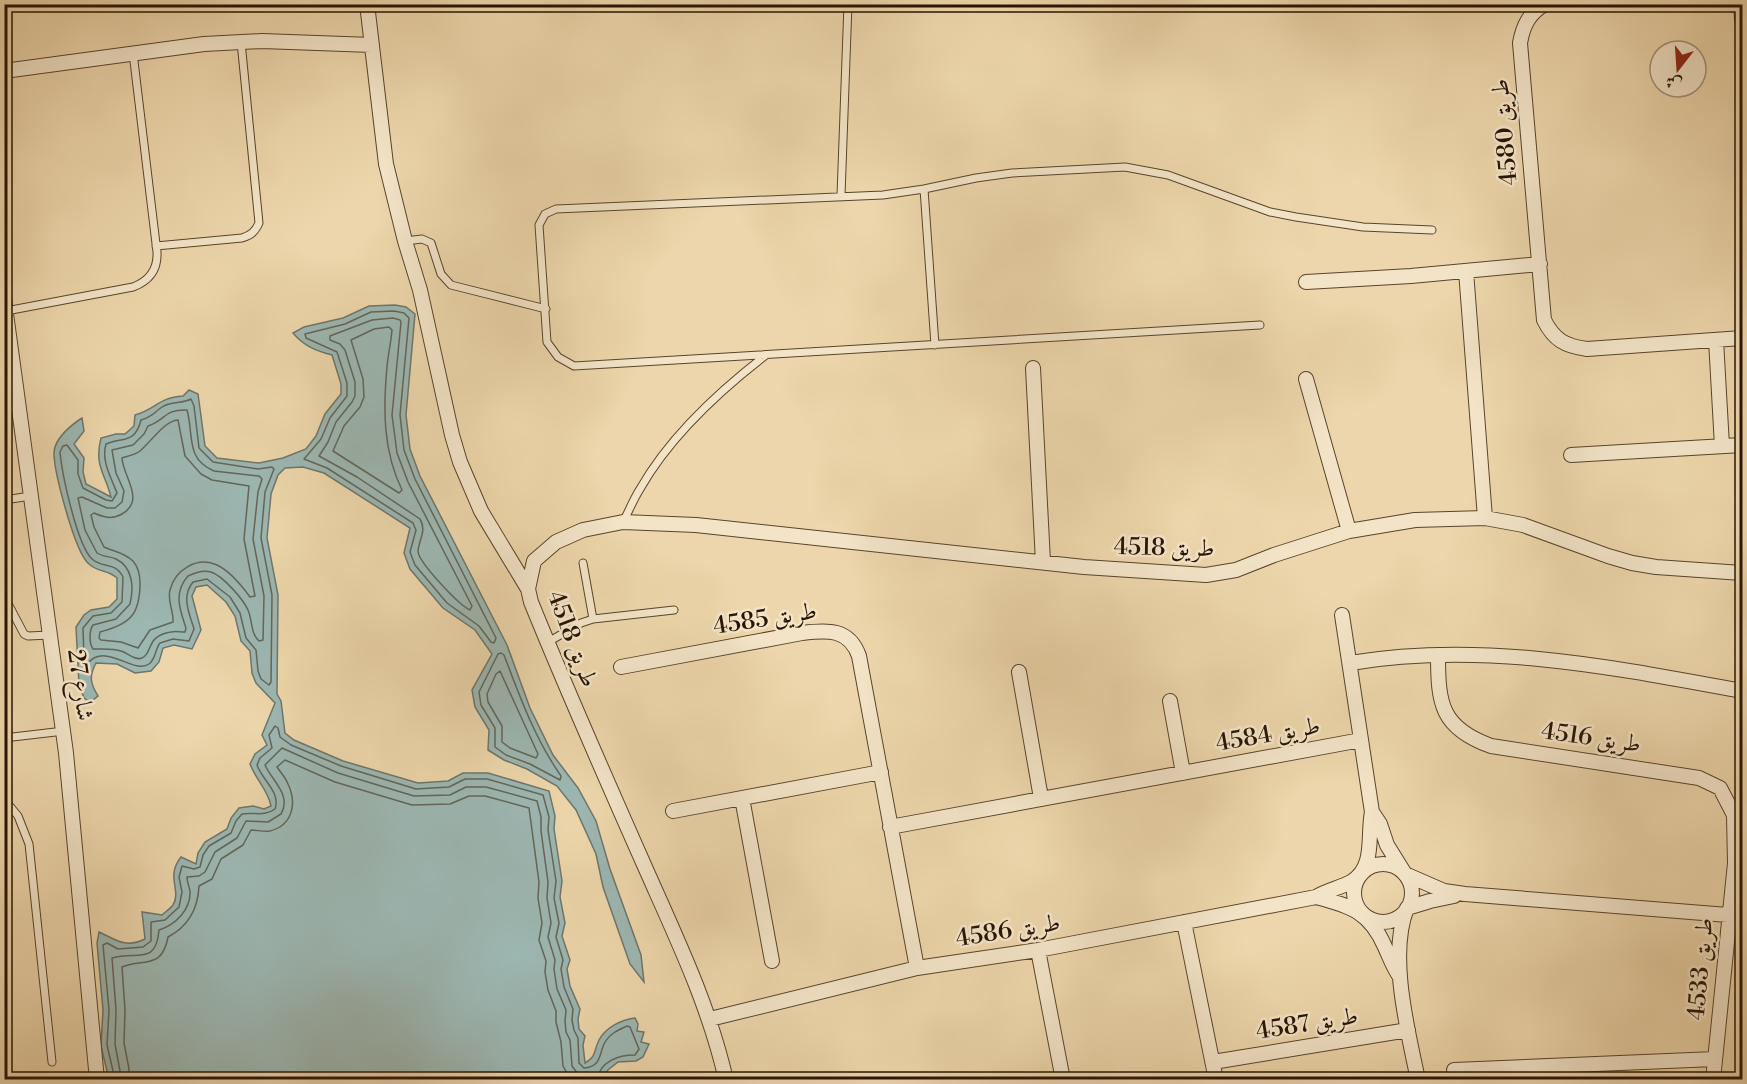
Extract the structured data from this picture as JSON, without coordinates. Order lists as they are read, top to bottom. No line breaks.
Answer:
{"streets":{"street":["طريق 4580","طريق 4518","طريق 4585","شارع 27","طريق 4584","طريق 4516","طريق 4586","طريق 4533","طريق 4587"]},"crossings":[["طريق 4518","طريق 4586"],["طريق 4585","طريق 4584"],["طريق 4585","طريق 4586"],["طريق 4516","طريق 4533"]],"north":"bottom"}
